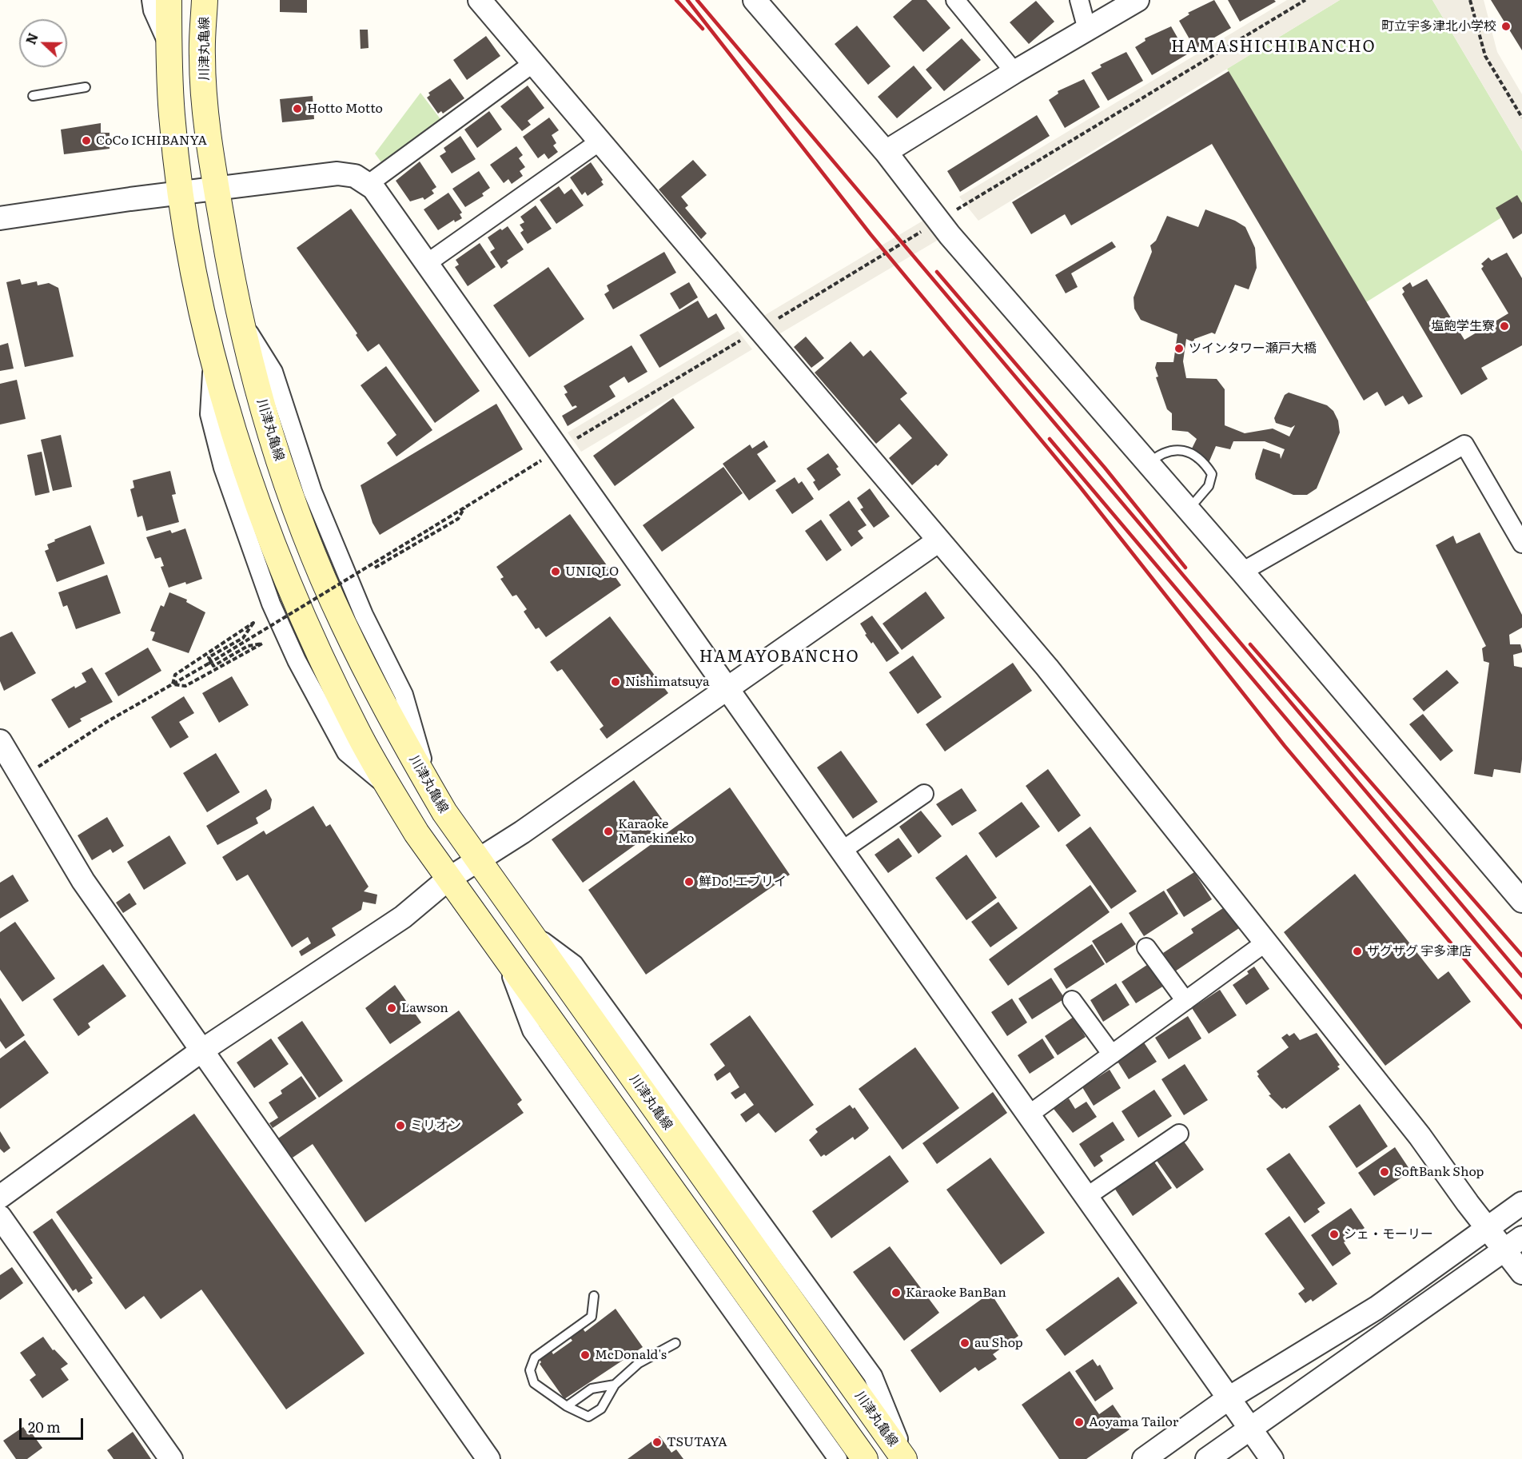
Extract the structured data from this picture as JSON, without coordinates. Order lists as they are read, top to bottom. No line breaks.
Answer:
{"streets":{"main road":["川津丸亀線"]},"districts":["HAMASHICHIBANCHO","HAMAYOBANCHO"],"places":["町立宇多津北小学校","Hotto Motto","CoCo ICHIBANYA","塩飽学生寮","ツインタワー瀬戸大橋","UNIQLO","Nishimatsuya","Karaoke Manekineko","鮮Do! エブリイ","ザグザグ 宇多津店","Lawson","ミリオン","SoftBank Shop","シェ・モーリー","Karaoke BanBan","au Shop","McDonald's","Aoyama Tailor","TSUTAYA"],"scale_bar":"20 m","north":"left"}
